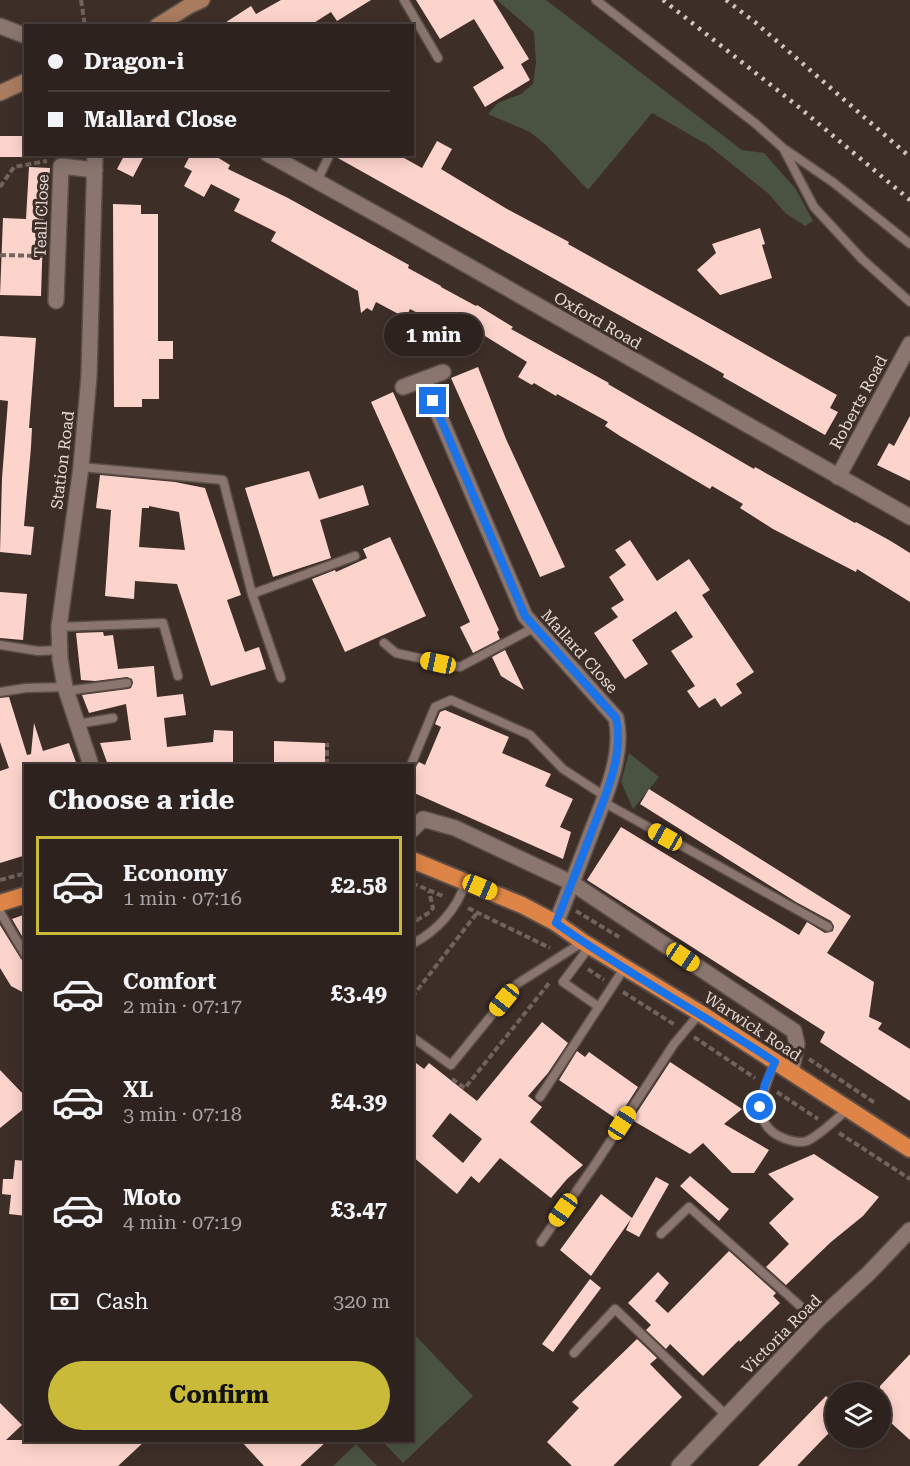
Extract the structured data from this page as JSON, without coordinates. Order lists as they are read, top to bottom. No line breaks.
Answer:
{"streets":{"highway":["Warwick Road"],"street":["Teall Close","Oxford Road","Roberts Road","Station Road","Mallard Close","Victoria Road"]},"crossings":[["Teall Close","Station Road"],["Oxford Road","Roberts Road"],["Mallard Close","Warwick Road"]],"page":{"banner":["Dragon-i","Mallard Close"],"bubble":"1 min","heading":"Choose a ride","list":[{"name":"Economy","note":"1 min · 07:16","value":"£2.58"},{"name":"Comfort","note":"2 min · 07:17","value":"£3.49"},{"name":"XL","note":"3 min · 07:18","value":"£4.39"},{"name":"Moto","note":"4 min · 07:19","value":"£3.47"}],"pay":["Cash","320 m"],"buttons":"Confirm"}}
